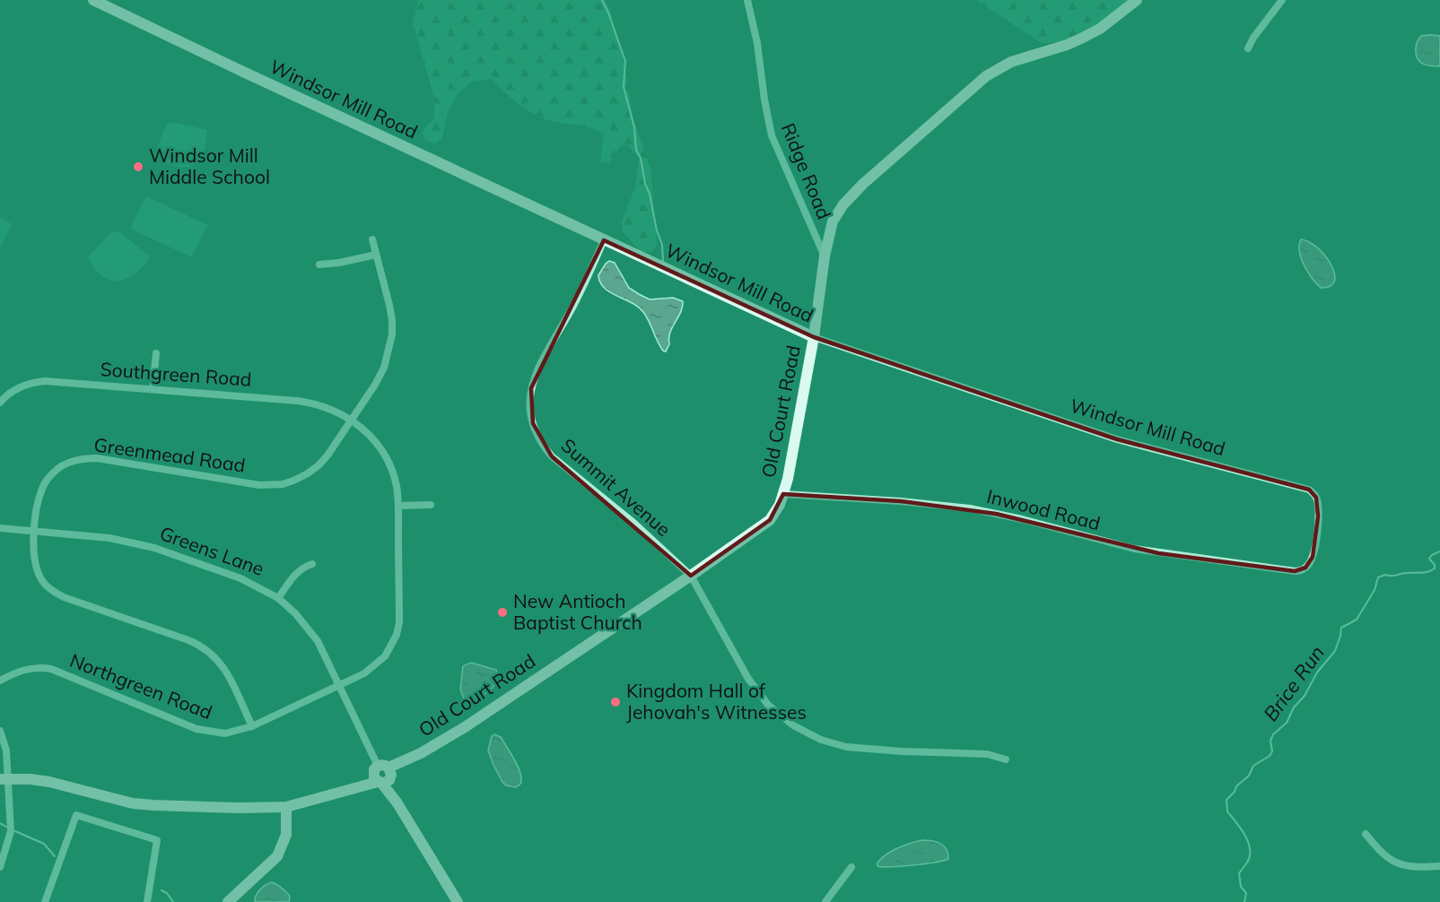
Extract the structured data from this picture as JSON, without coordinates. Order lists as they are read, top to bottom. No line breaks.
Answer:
{"streets":{"main road":["Windsor Mill Road","Old Court Road","Greens Lane"],"street":["Ridge Road","Southgreen Road","Greenmead Road","Summit Avenue","Inwood Road","Northgreen Road"]},"crossings":[["Windsor Mill Road","Old Court Road"],["Windsor Mill Road","Summit Avenue"],["Windsor Mill Road","Inwood Road"],["Ridge Road","Old Court Road"],["Southgreen Road","Greenmead Road"],["Southgreen Road","Northgreen Road"],["Old Court Road","Summit Avenue"],["Old Court Road","Inwood Road"],["Old Court Road","Greens Lane"],["Greenmead Road","Greens Lane"],["Greenmead Road","Northgreen Road"],["Greens Lane","Northgreen Road"]],"water":["Brice Run"],"places":["Windsor Mill Middle School","New Antioch Baptist Church","Kingdom Hall of Jehovah's Witnesses"]}
